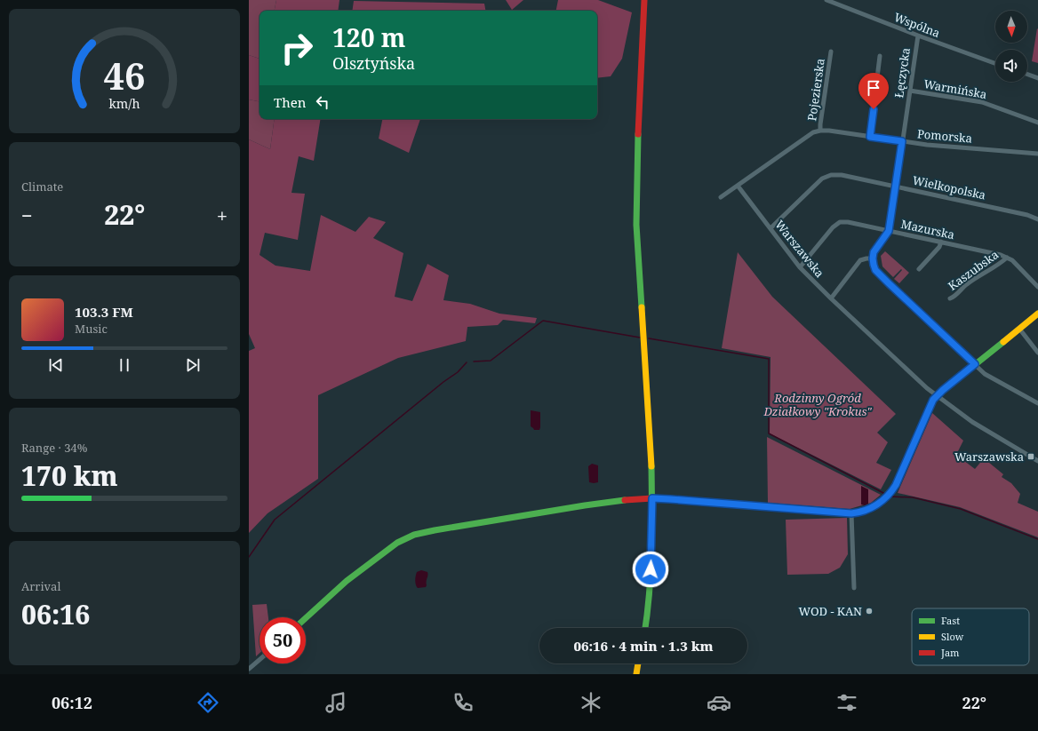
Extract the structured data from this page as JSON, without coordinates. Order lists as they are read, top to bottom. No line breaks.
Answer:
{"streets":{"street":["Wspólna","Łęczycka","Warmińska","Pojezierska","Pomorska","Wielkopolska","Mazurska","Warszawska","Kaszubska"]},"crossings":[["Wspólna","Łęczycka"],["Łęczycka","Warmińska"],["Łęczycka","Pomorska"],["Łęczycka","Wielkopolska"],["Łęczycka","Mazurska"],["Pojezierska","Pomorska"],["Wielkopolska","Warszawska"],["Mazurska","Warszawska"],["Mazurska","Kaszubska"]],"parks":["Rodzinny Ogród Działkowy \"Krokus\""],"places":{"transit":["Warszawska"],"other":["WOD - KAN"]},"legend":["Fast","Slow","Jam"],"north":"bottom","page":{"turn":["120 m","Olsztyńska"],"then":"Then","tile":["Climate",["Range · 34%","170 km"],["Arrival","06:16"]],"heat":["−","22°","+"],"song":["103.3 FM","Music"],"limit":"50","trip":"06:16 · 4 min · 1.3 km","tabs":["06:12","22°"],"gauge":["46","km/h"]}}
